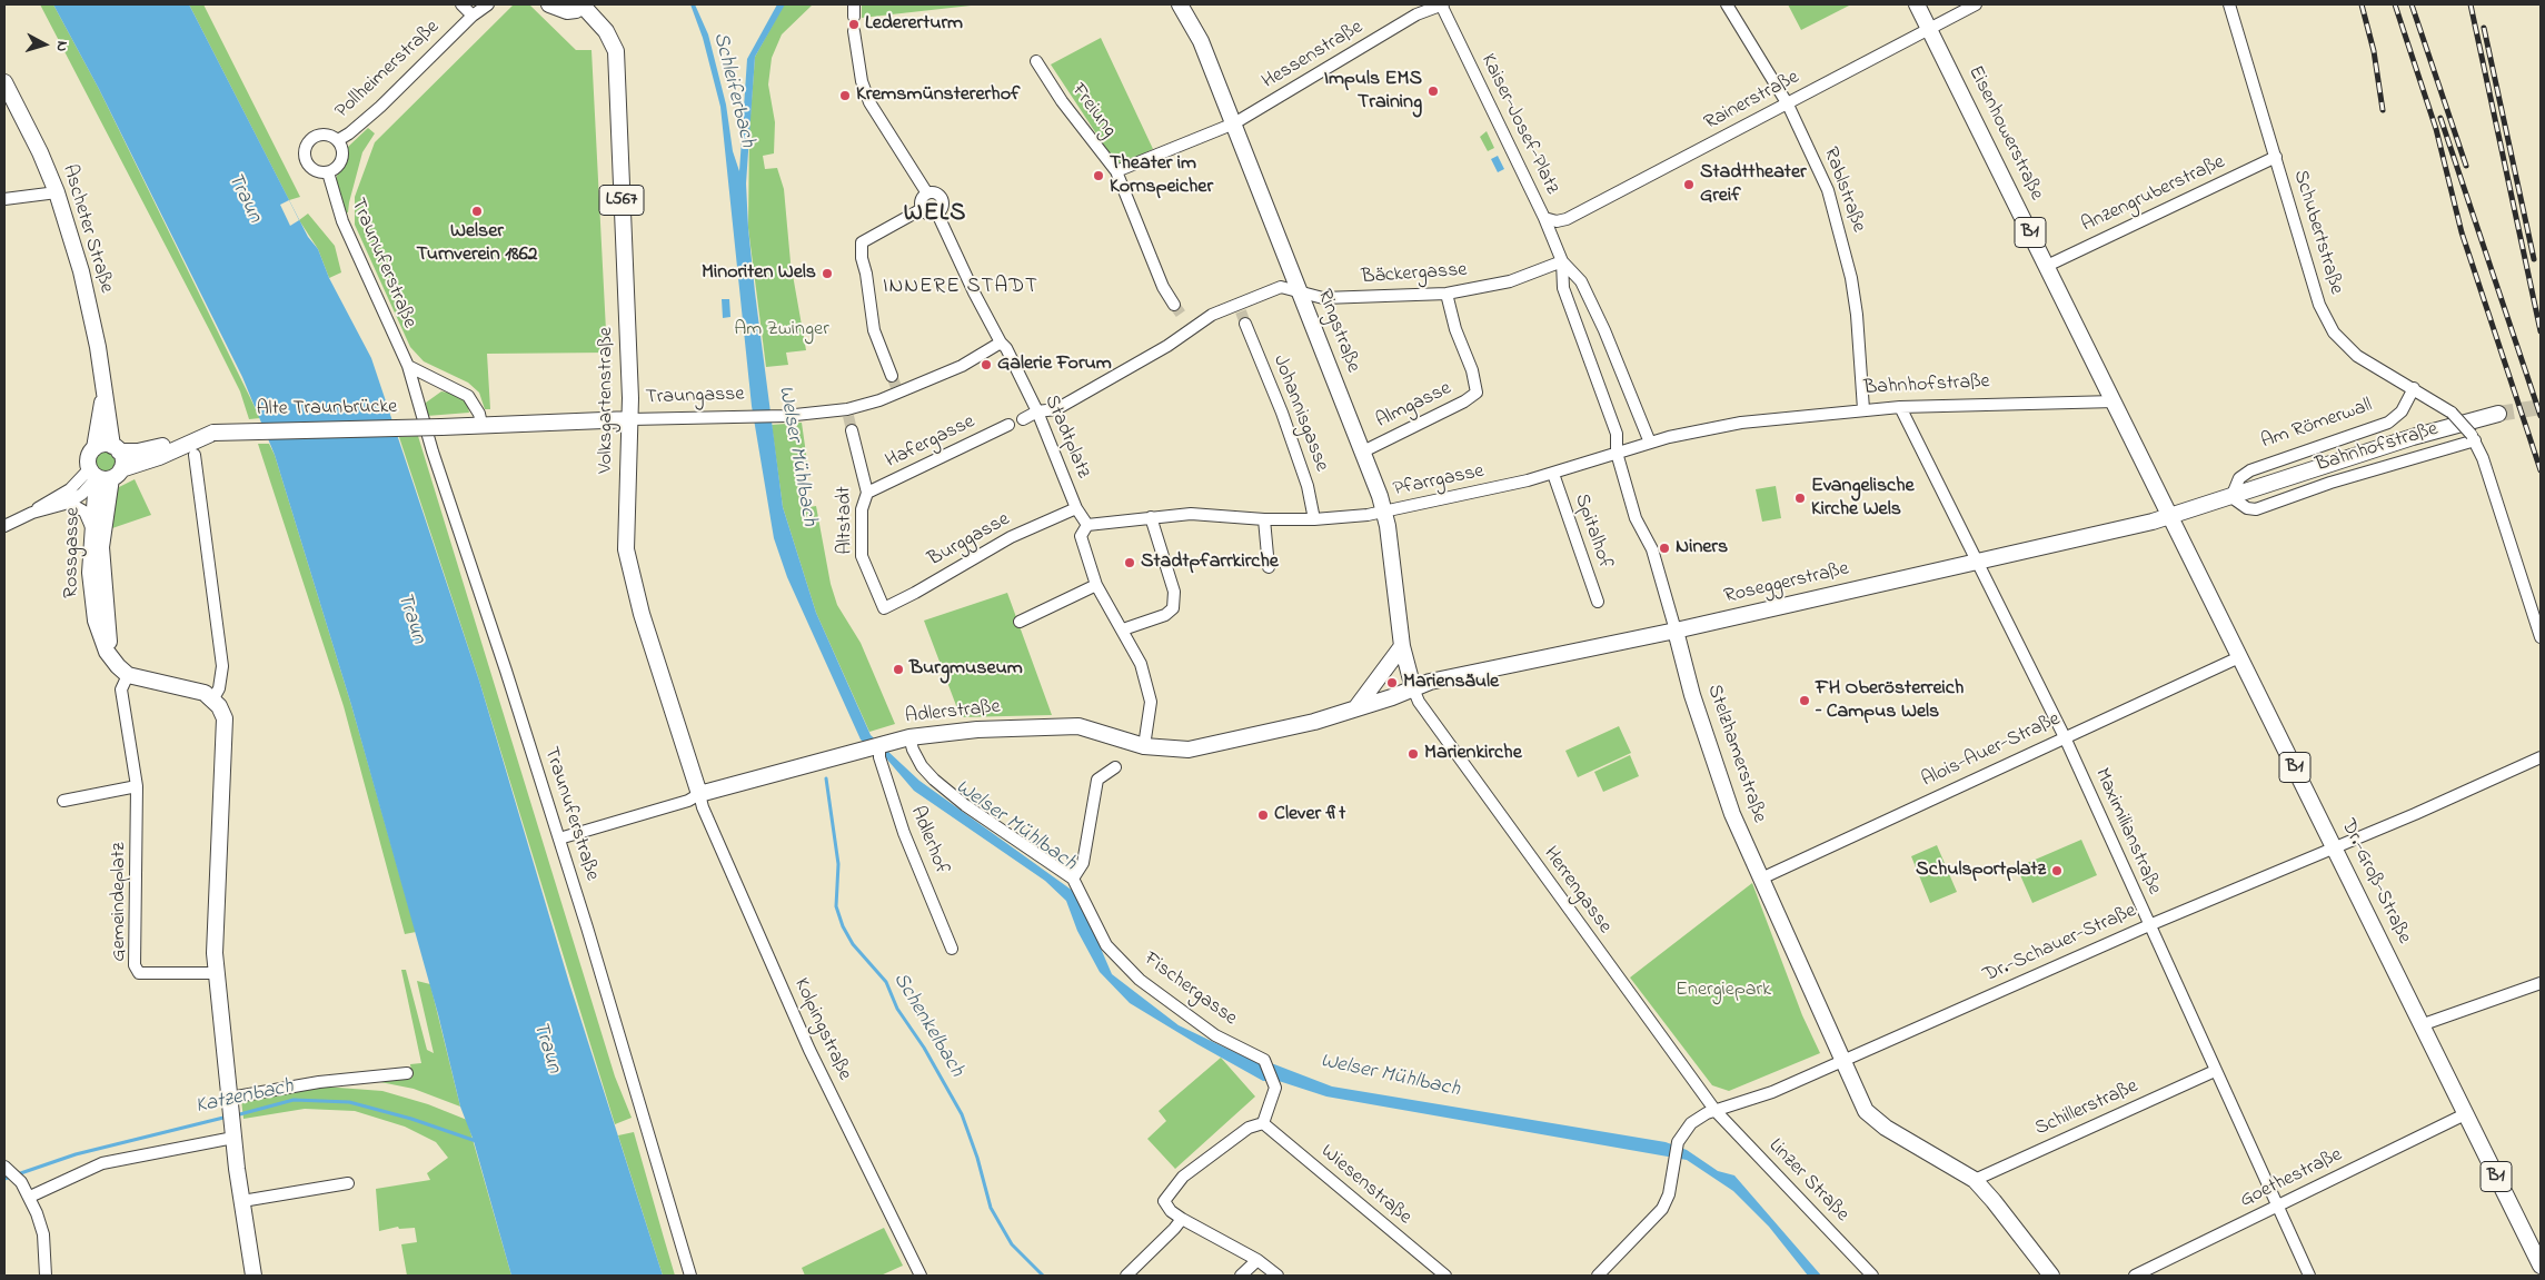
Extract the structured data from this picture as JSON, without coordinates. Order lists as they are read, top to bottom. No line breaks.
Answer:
{"streets":{"main road":["Eisenhowerstraße","L567","Ascheter Straße","B1","Ringstraße","Traungasse","Volksgartenstraße","Alte Traunbrücke","Rossgasse","Roseggerstraße","Adlerstraße","Stelzhamerstraße","Dr.-Groß-Straße"],"street":["Hessenstraße","Pollheimerstraße","Rainerstraße","Freiung","Kaiser-Josef-Platz","Rablstraße","Anzengruberstraße","Schubertstraße","Traunuferstraße","Bäckergasse","Bahnhofstraße","Almgasse","Johannisgasse","Am Römerwall","Stadtplatz","Hafergasse","Pfarrgasse","Altstadt","Spitalhof","Burggasse","Alois-Auer-Straße","Maximilianstraße","Adlerhof","Herrengasse","Gemeindeplatz","Dr.-Schauer-Straße","Fischergasse","Kolpingstraße","Schillerstraße","Goethestraße","Linzer Straße","Wiesenstraße"]},"crossings":[["Hessenstraße","Freiung"],["Hessenstraße","Kaiser-Josef-Platz"],["Hessenstraße","Ringstraße"],["Pollheimerstraße","Traunuferstraße"],["Rainerstraße","Kaiser-Josef-Platz"],["Rainerstraße","Eisenhowerstraße"],["Rainerstraße","Rablstraße"],["Kaiser-Josef-Platz","Bäckergasse"],["Kaiser-Josef-Platz","Bahnhofstraße"],["Kaiser-Josef-Platz","Pfarrgasse"],["Kaiser-Josef-Platz","Stelzhamerstraße"],["Eisenhowerstraße","Anzengruberstraße"],["Eisenhowerstraße","B1"],["Eisenhowerstraße","Bahnhofstraße"],["Rablstraße","Bahnhofstraße"],["Anzengruberstraße","Schubertstraße"],["L567","Volksgartenstraße"],["Ascheter Straße","Rossgasse"],["B1","Bahnhofstraße"],["B1","Roseggerstraße"],["B1","Dr.-Groß-Straße"],["Schubertstraße","Bahnhofstraße"],["Schubertstraße","Am Römerwall"],["Traunuferstraße","Adlerstraße"],["Bäckergasse","Ringstraße"],["Bäckergasse","Almgasse"],["Bäckergasse","Stadtplatz"],["Ringstraße","Almgasse"],["Ringstraße","Pfarrgasse"],["Ringstraße","Roseggerstraße"],["Ringstraße","Adlerstraße"],["Ringstraße","Herrengasse"],["Bahnhofstraße","Am Römerwall"],["Bahnhofstraße","Pfarrgasse"],["Bahnhofstraße","Stelzhamerstraße"],["Bahnhofstraße","Maximilianstraße"],["Traungasse","Volksgartenstraße"],["Traungasse","Alte Traunbrücke"],["Traungasse","Stadtplatz"],["Volksgartenstraße","Adlerstraße"],["Volksgartenstraße","Kolpingstraße"],["Johannisgasse","Pfarrgasse"],["Stadtplatz","Pfarrgasse"],["Stadtplatz","Burggasse"],["Hafergasse","Altstadt"],["Pfarrgasse","Spitalhof"],["Pfarrgasse","Stelzhamerstraße"],["Altstadt","Burggasse"],["Rossgasse","Gemeindeplatz"],["Roseggerstraße","Adlerstraße"],["Roseggerstraße","Stelzhamerstraße"],["Roseggerstraße","Maximilianstraße"],["Roseggerstraße","Dr.-Groß-Straße"],["Roseggerstraße","Herrengasse"],["Adlerstraße","Adlerhof"],["Adlerstraße","Herrengasse"],["Adlerstraße","Fischergasse"],["Adlerstraße","Kolpingstraße"],["Alois-Auer-Straße","Stelzhamerstraße"],["Alois-Auer-Straße","Maximilianstraße"],["Alois-Auer-Straße","Dr.-Groß-Straße"],["Stelzhamerstraße","Dr.-Schauer-Straße"],["Stelzhamerstraße","Schillerstraße"],["Maximilianstraße","Dr.-Schauer-Straße"],["Maximilianstraße","Schillerstraße"],["Maximilianstraße","Goethestraße"],["Dr.-Groß-Straße","Dr.-Schauer-Straße"],["Dr.-Groß-Straße","Goethestraße"],["Herrengasse","Dr.-Schauer-Straße"],["Herrengasse","Linzer Straße"],["Dr.-Schauer-Straße","Linzer Straße"],["Fischergasse","Wiesenstraße"]],"districts":["WELS","INNERE STADT"],"water":["Schleiferbach","Traun","Welser Mühlbach","Schenkelbach","Katzenbach"],"parks":["Am Zwinger","Energiepark"],"places":["Ledererturm","Impuls EMS Training","Kremsmünstererhof","Theater im Kornspeicher","Stadttheater Greif","Welser Turnverein 1862","Minoriten Wels","Galerie Forum","Evangelische Kirche Wels","Niners","Stadtpfarrkirche","Burgmuseum","Mariensäule","FH Oberösterreich – Campus Wels","Marienkirche","Clever fit","Schulsportplatz"],"north":"right"}
